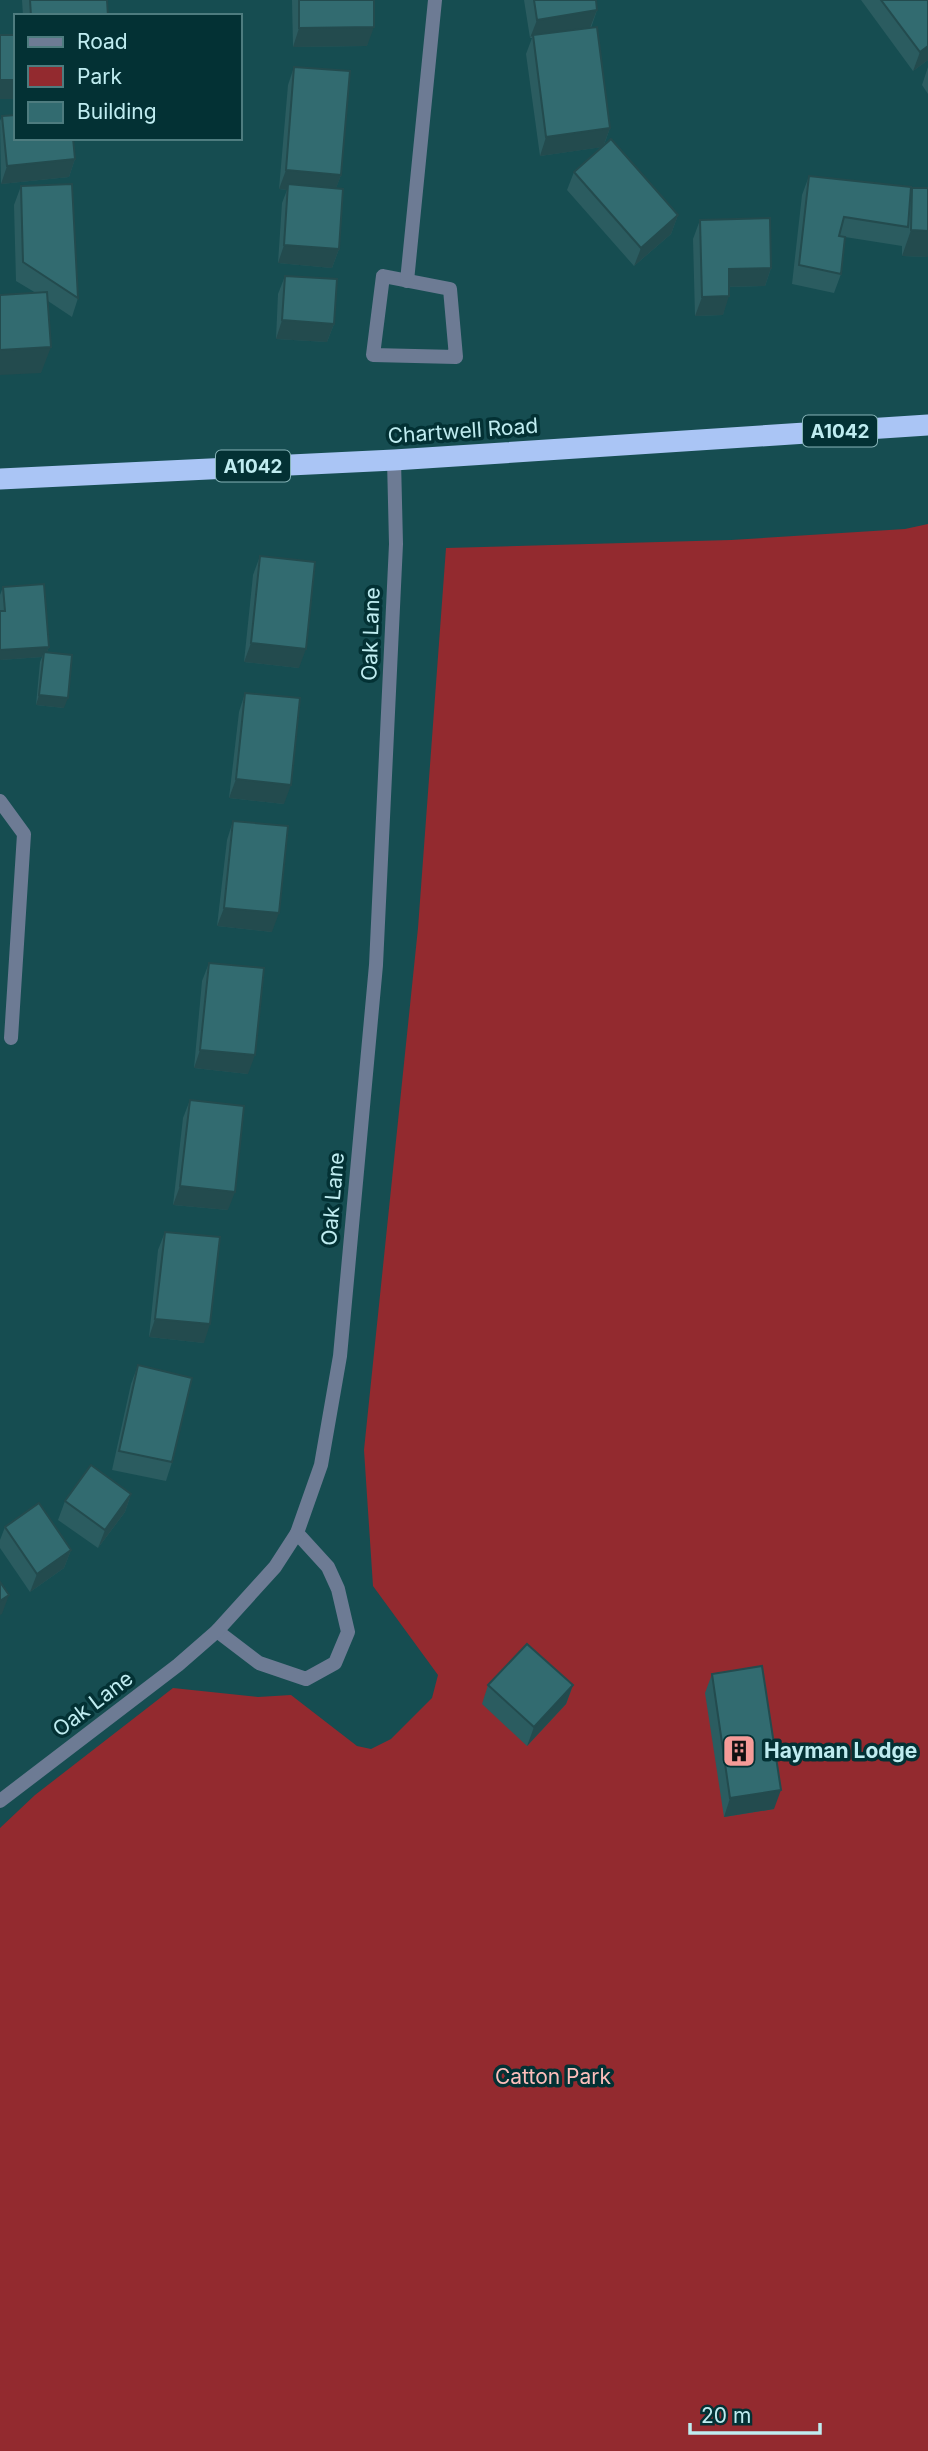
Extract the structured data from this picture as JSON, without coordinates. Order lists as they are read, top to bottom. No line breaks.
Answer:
{"streets":{"highway":["Chartwell Road","A1042"],"street":["Oak Lane"]},"crossings":[["Chartwell Road","Oak Lane"]],"parks":["Catton Park"],"places":{"building":["Hayman Lodge"]},"legend":["Road","Park","Building"],"scale_bar":"20 m"}
